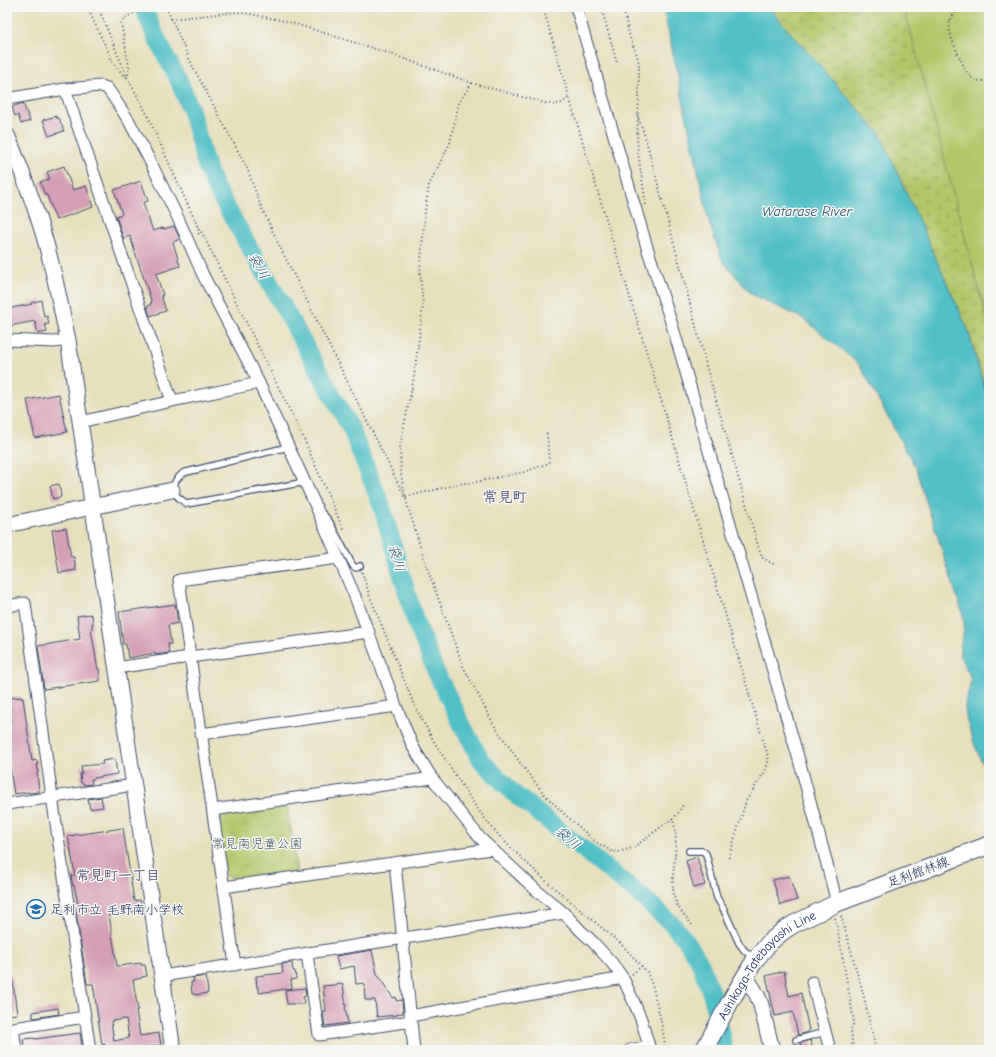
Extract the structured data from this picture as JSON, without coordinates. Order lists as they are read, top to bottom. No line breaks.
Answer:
{"streets":{"main road":["足利館林線","Ashikaga-Tatebayashi Line"]},"crossings":[["足利館林線","Ashikaga-Tatebayashi Line"]],"districts":["常見町","常見町一丁目"],"water":["Watarase River","袋川"],"parks":["常見南児童公園"],"places":{"school or university":["足利市立 毛野南小学校"]}}
